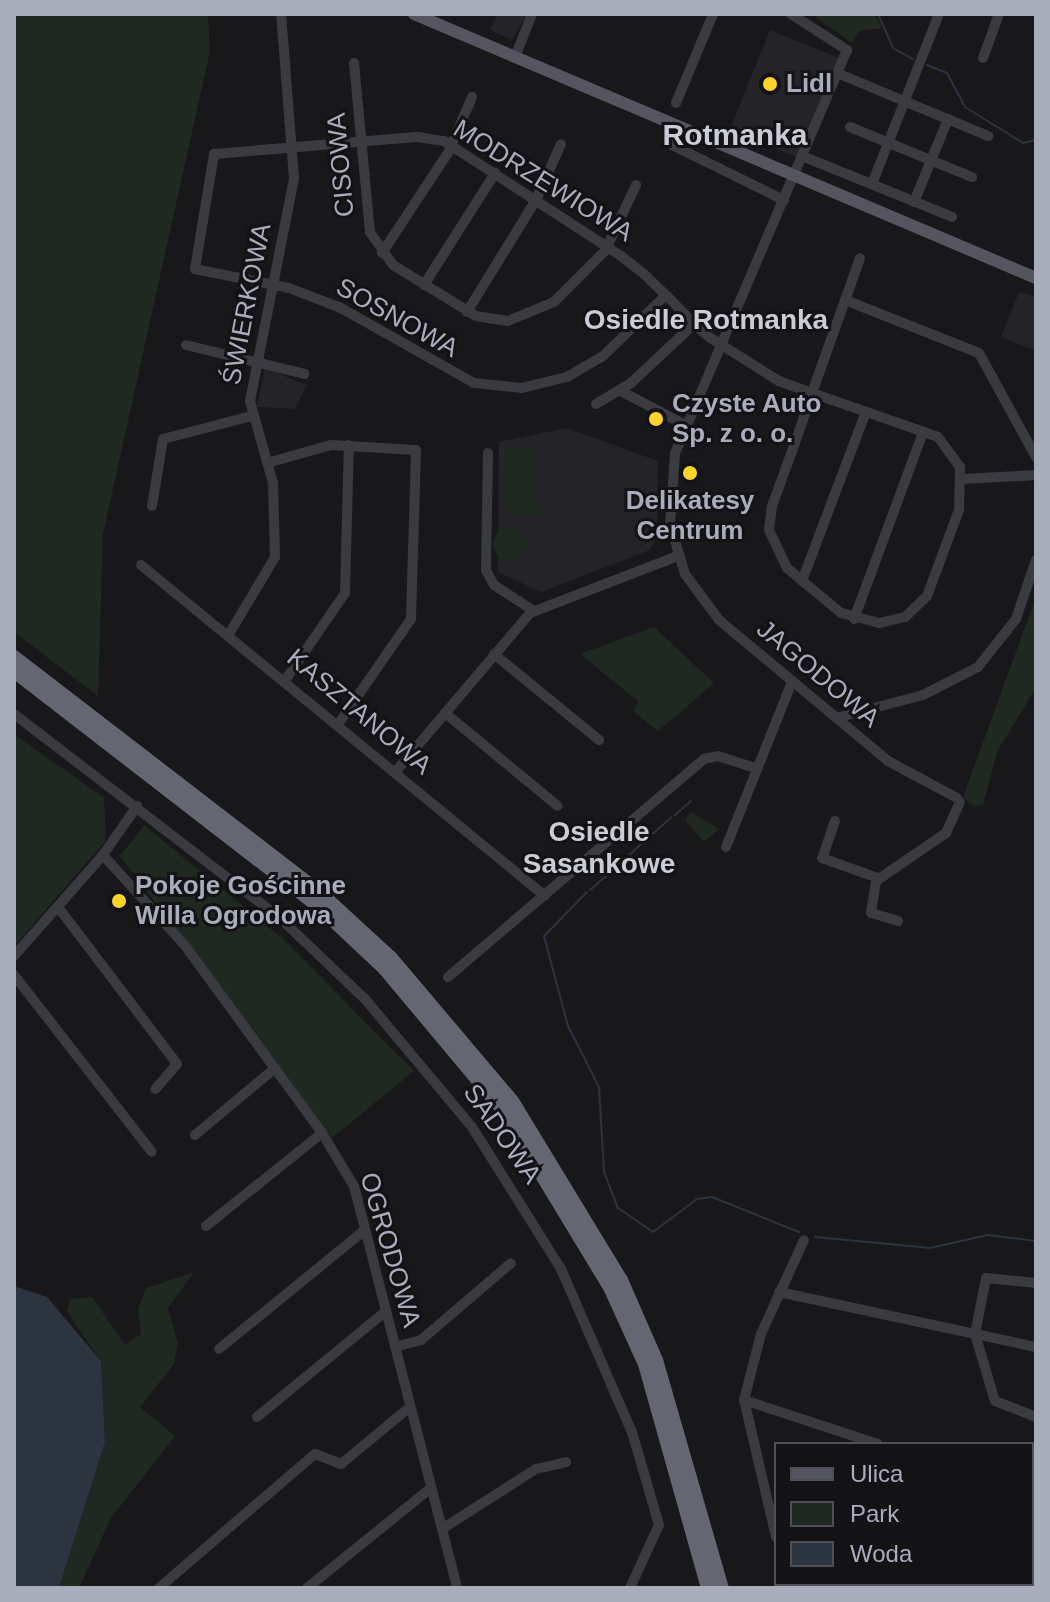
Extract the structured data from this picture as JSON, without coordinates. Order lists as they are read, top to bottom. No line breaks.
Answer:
{"streets":{"street":["CISOWA","MODRZEWIOWA","ŚWIERKOWA","SOSNOWA","JAGODOWA","KASZTANOWA","SADOWA","OGRODOWA"]},"crossings":[["CISOWA","MODRZEWIOWA"],["MODRZEWIOWA","ŚWIERKOWA"],["MODRZEWIOWA","SOSNOWA"],["ŚWIERKOWA","SOSNOWA"],["ŚWIERKOWA","KASZTANOWA"]],"districts":["Rotmanka","Osiedle Rotmanka","Osiedle Sasankowe"],"places":["Lidl","Czyste Auto Sp. z o. o.","Delikatesy Centrum","Pokoje Gościnne Willa Ogrodowa"],"legend":["Ulica","Park","Woda"]}
